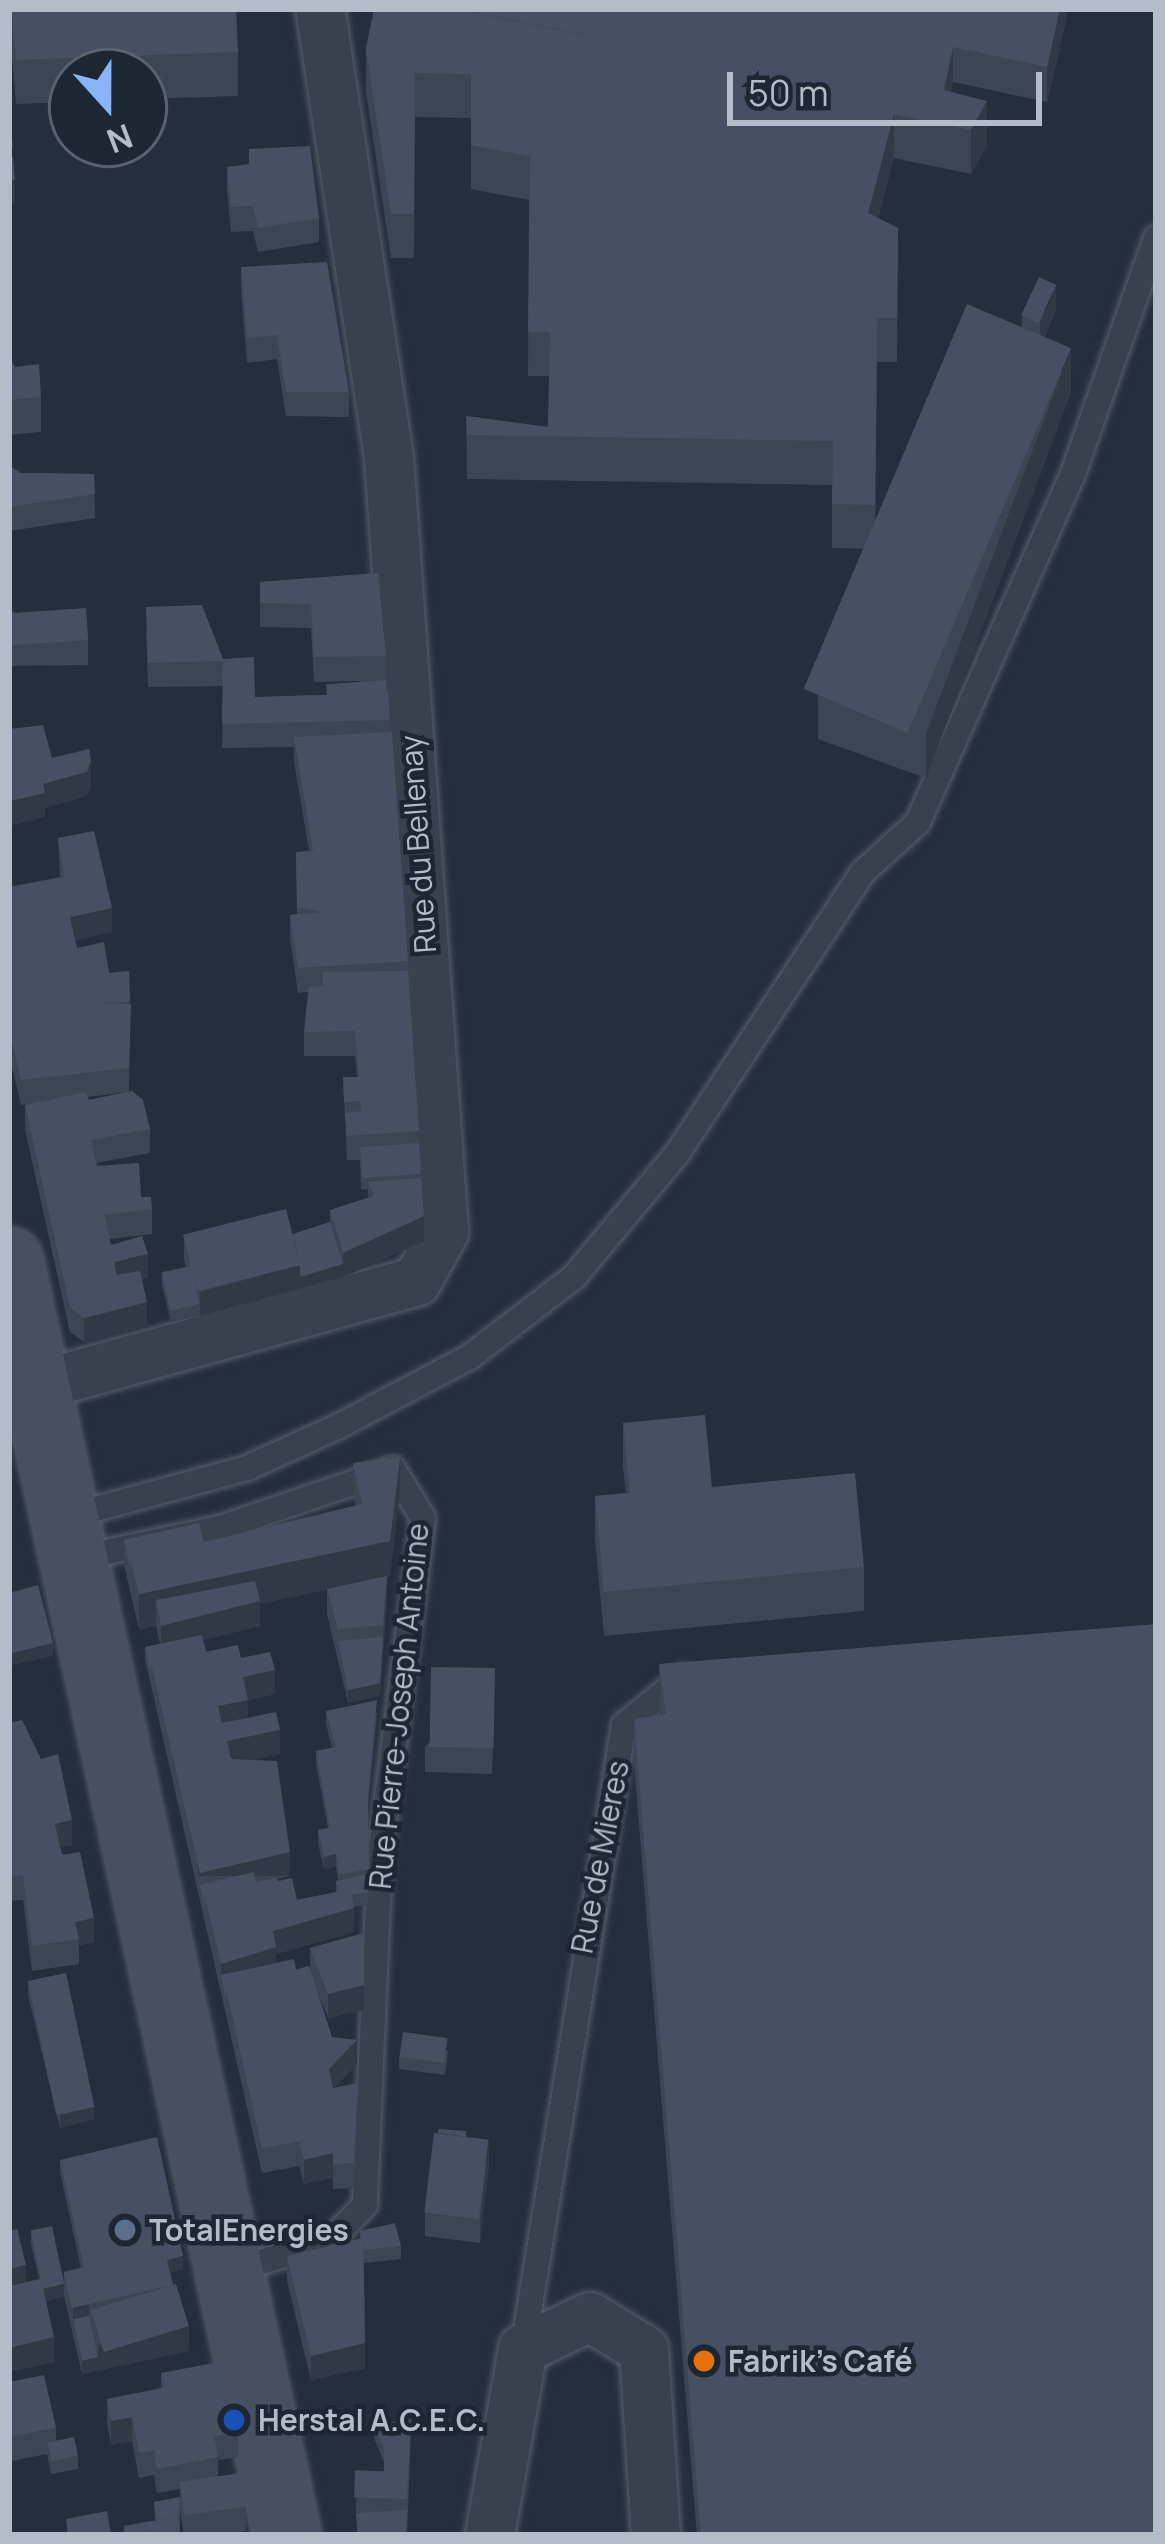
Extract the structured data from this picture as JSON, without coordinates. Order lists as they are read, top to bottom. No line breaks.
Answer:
{"streets":{"street":["Rue du Bellenay","Rue de Mieres"],"lane":["Rue Pierre-Joseph Antoine"]},"places":["TotalEnergies","Fabrik's Café","Herstal A.C.E.C."],"scale_bar":"50 m","north":"bottom"}
